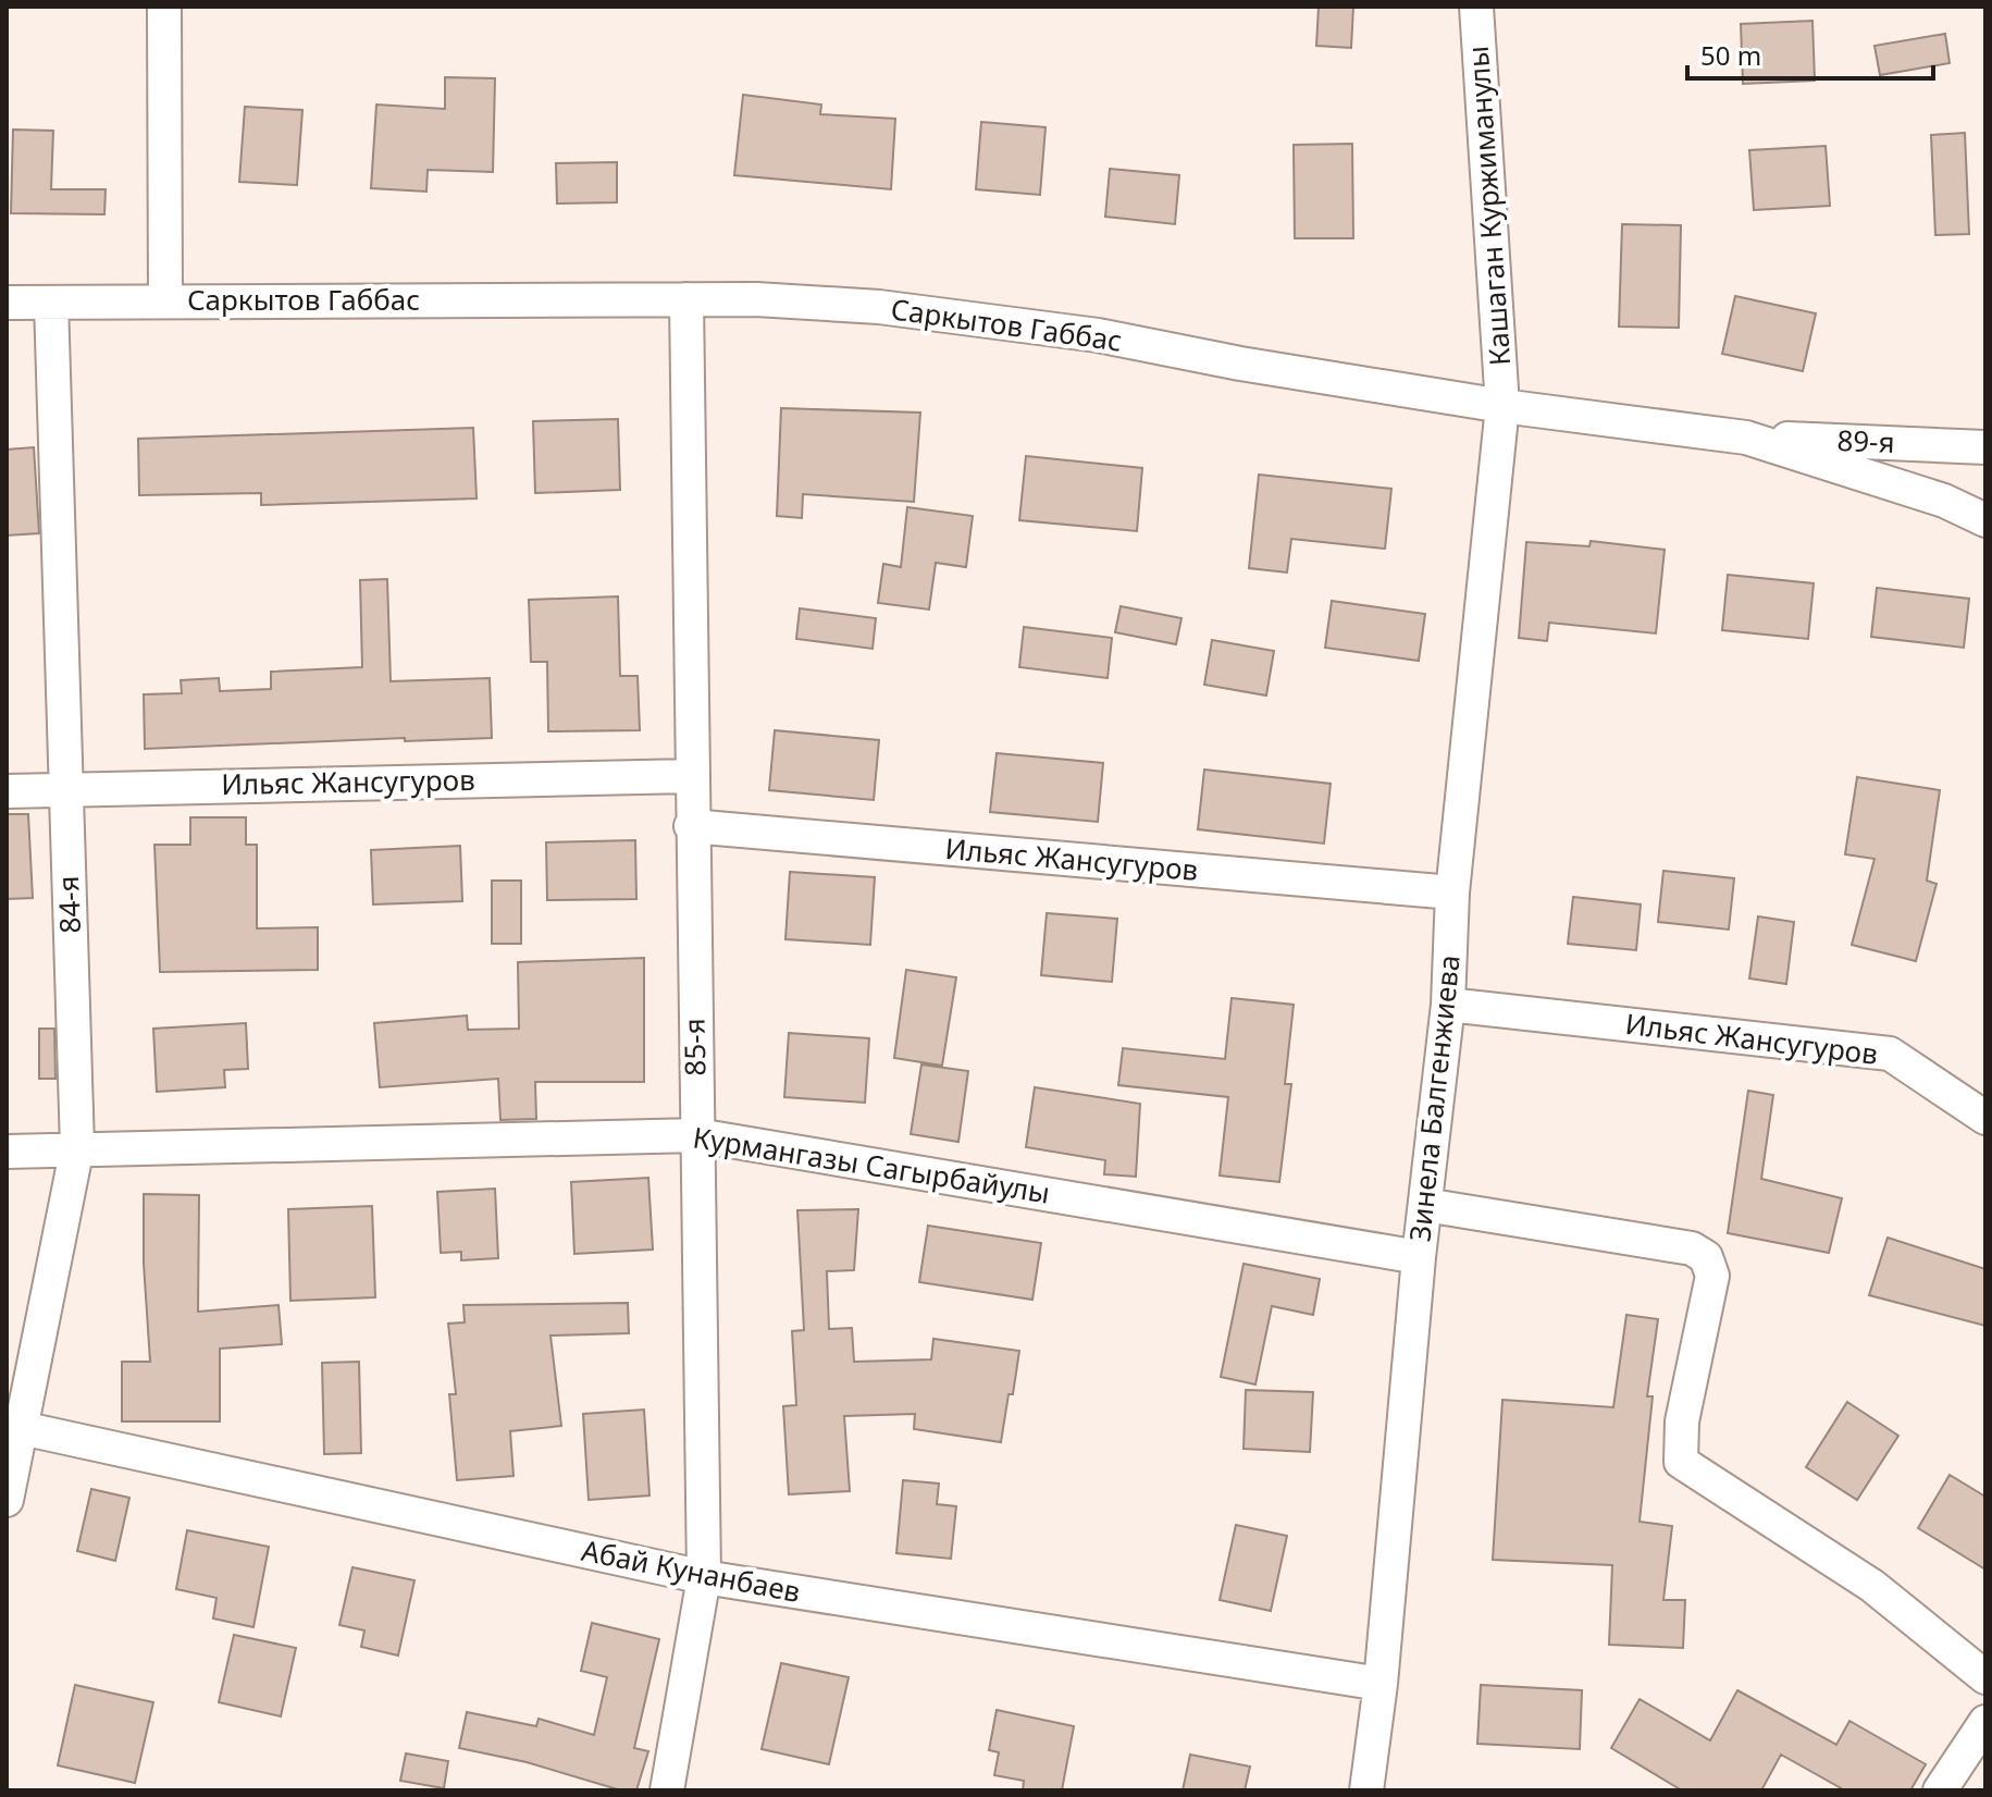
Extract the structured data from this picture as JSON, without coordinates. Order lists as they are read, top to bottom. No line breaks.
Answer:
{"streets":{"street":["Кашаган Куржиманулы","Саркытов Габбас","89-я","Ильяс Жансугуров","84-я","85-я","Зинела Балгенжиева","Курмангазы Сагырбайулы","Абай Кунанбаев"]},"crossings":[["Кашаган Куржиманулы","Саркытов Габбас"],["Кашаган Куржиманулы","Зинела Балгенжиева"],["Саркытов Габбас","89-я"],["Саркытов Габбас","84-я"],["Саркытов Габбас","85-я"],["Саркытов Габбас","Зинела Балгенжиева"],["Ильяс Жансугуров","84-я"],["Ильяс Жансугуров","85-я"],["Ильяс Жансугуров","Зинела Балгенжиева"],["84-я","Курмангазы Сагырбайулы"],["84-я","Абай Кунанбаев"],["85-я","Курмангазы Сагырбайулы"],["85-я","Абай Кунанбаев"],["Зинела Балгенжиева","Курмангазы Сагырбайулы"],["Зинела Балгенжиева","Абай Кунанбаев"]],"scale_bar":"50 m"}
